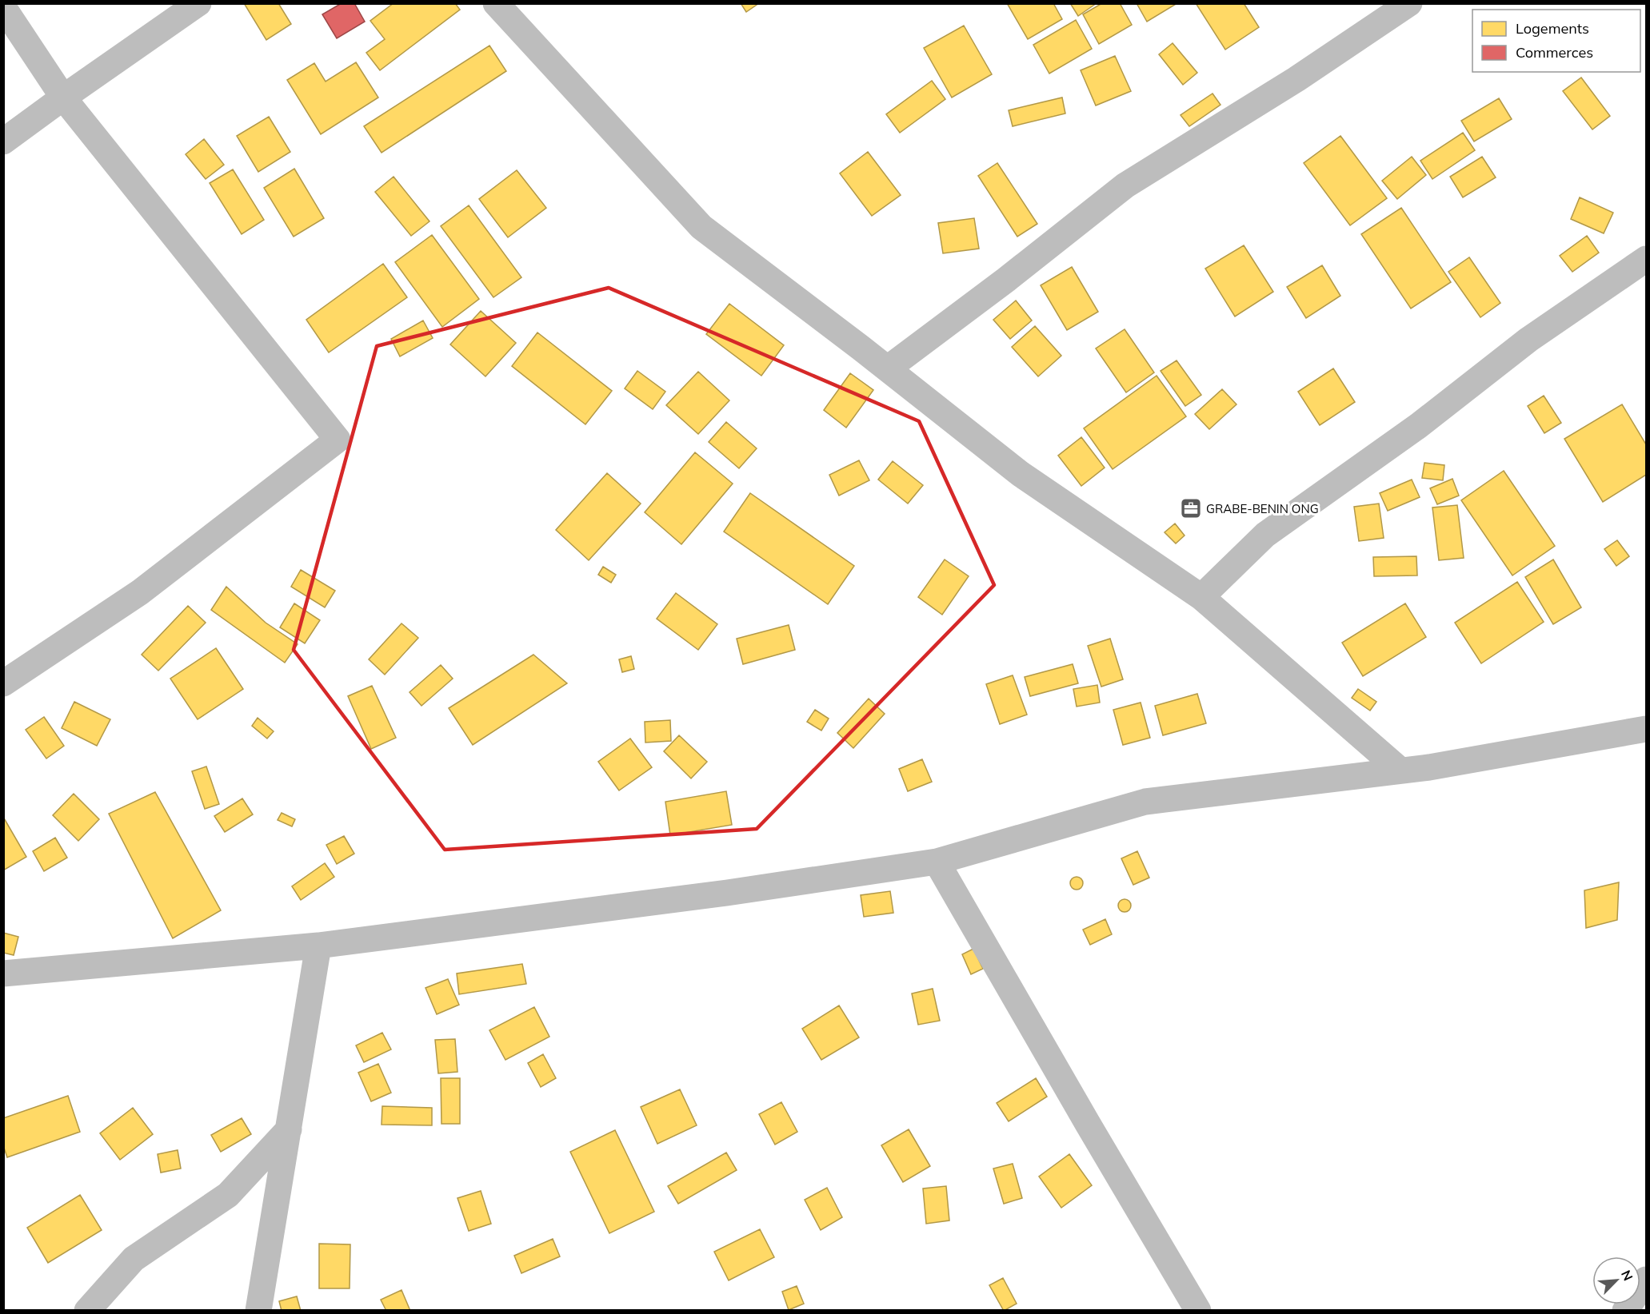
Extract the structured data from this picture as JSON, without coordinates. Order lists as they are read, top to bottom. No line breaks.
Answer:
{"places":{"office":["GRABE-BENIN ONG"]},"legend":["Logements","Commerces"],"north":"top right"}
